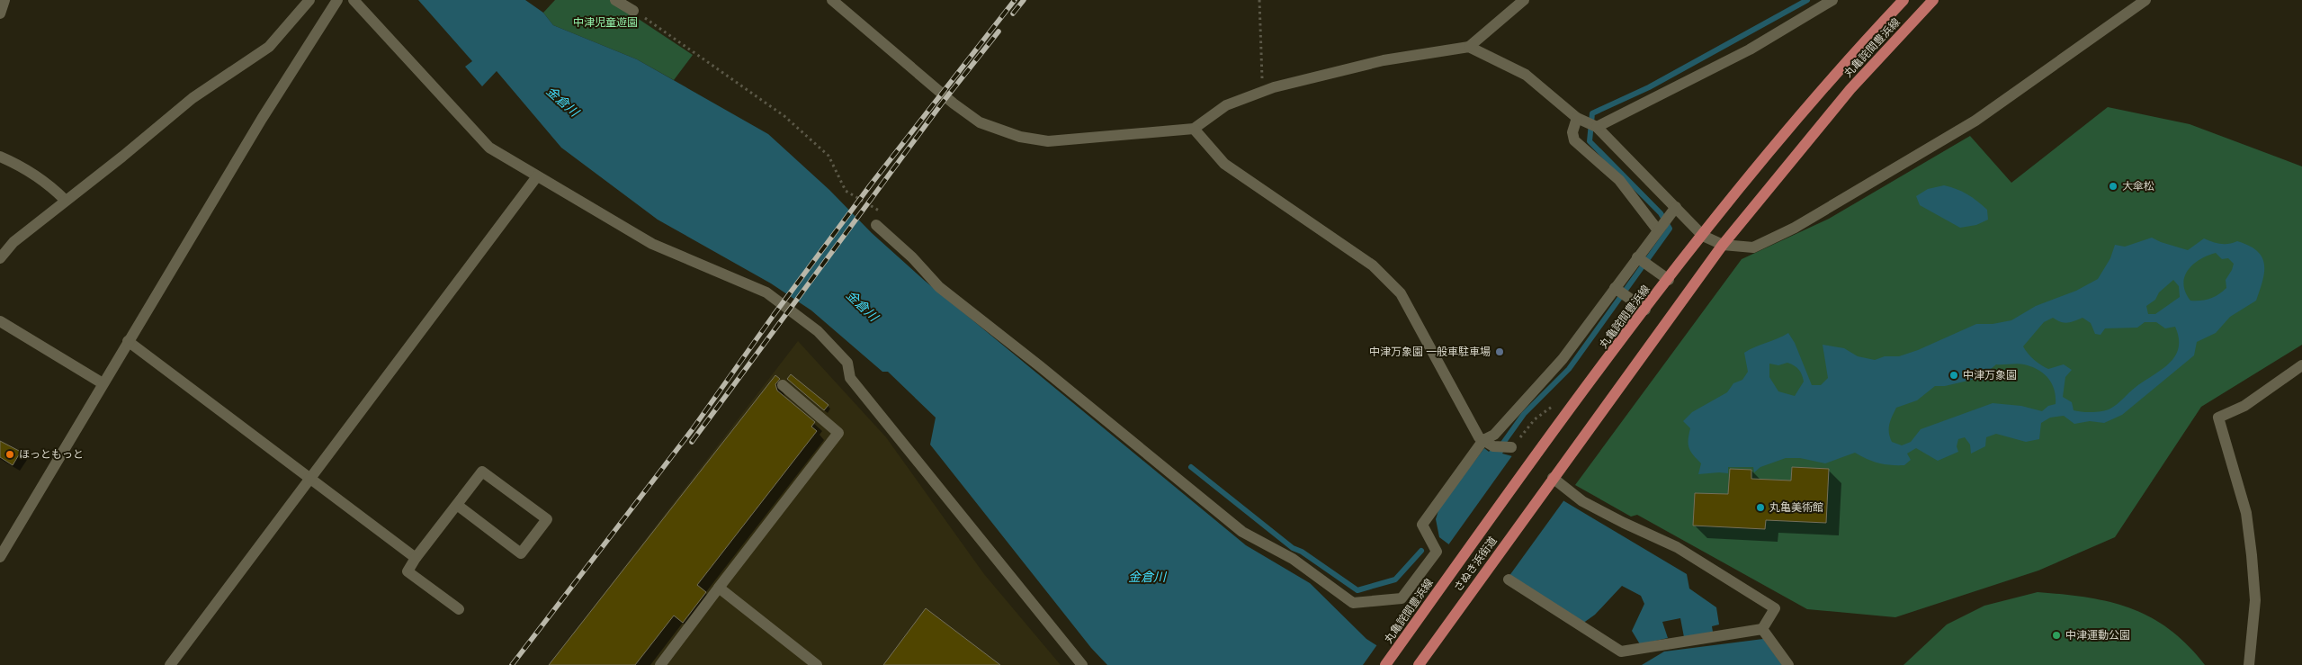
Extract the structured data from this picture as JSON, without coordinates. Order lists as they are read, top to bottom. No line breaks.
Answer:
{"streets":{"main road":["丸亀詫間豊浜線","さぬき浜街道"]},"crossings":[["丸亀詫間豊浜線","さぬき浜街道"]],"water":["金倉川"],"parks":["中津児童遊園"],"places":["大傘松","中津万象園 一般車駐車場","中津万象園","ほっともっと","丸亀美術館","中津運動公園"]}
